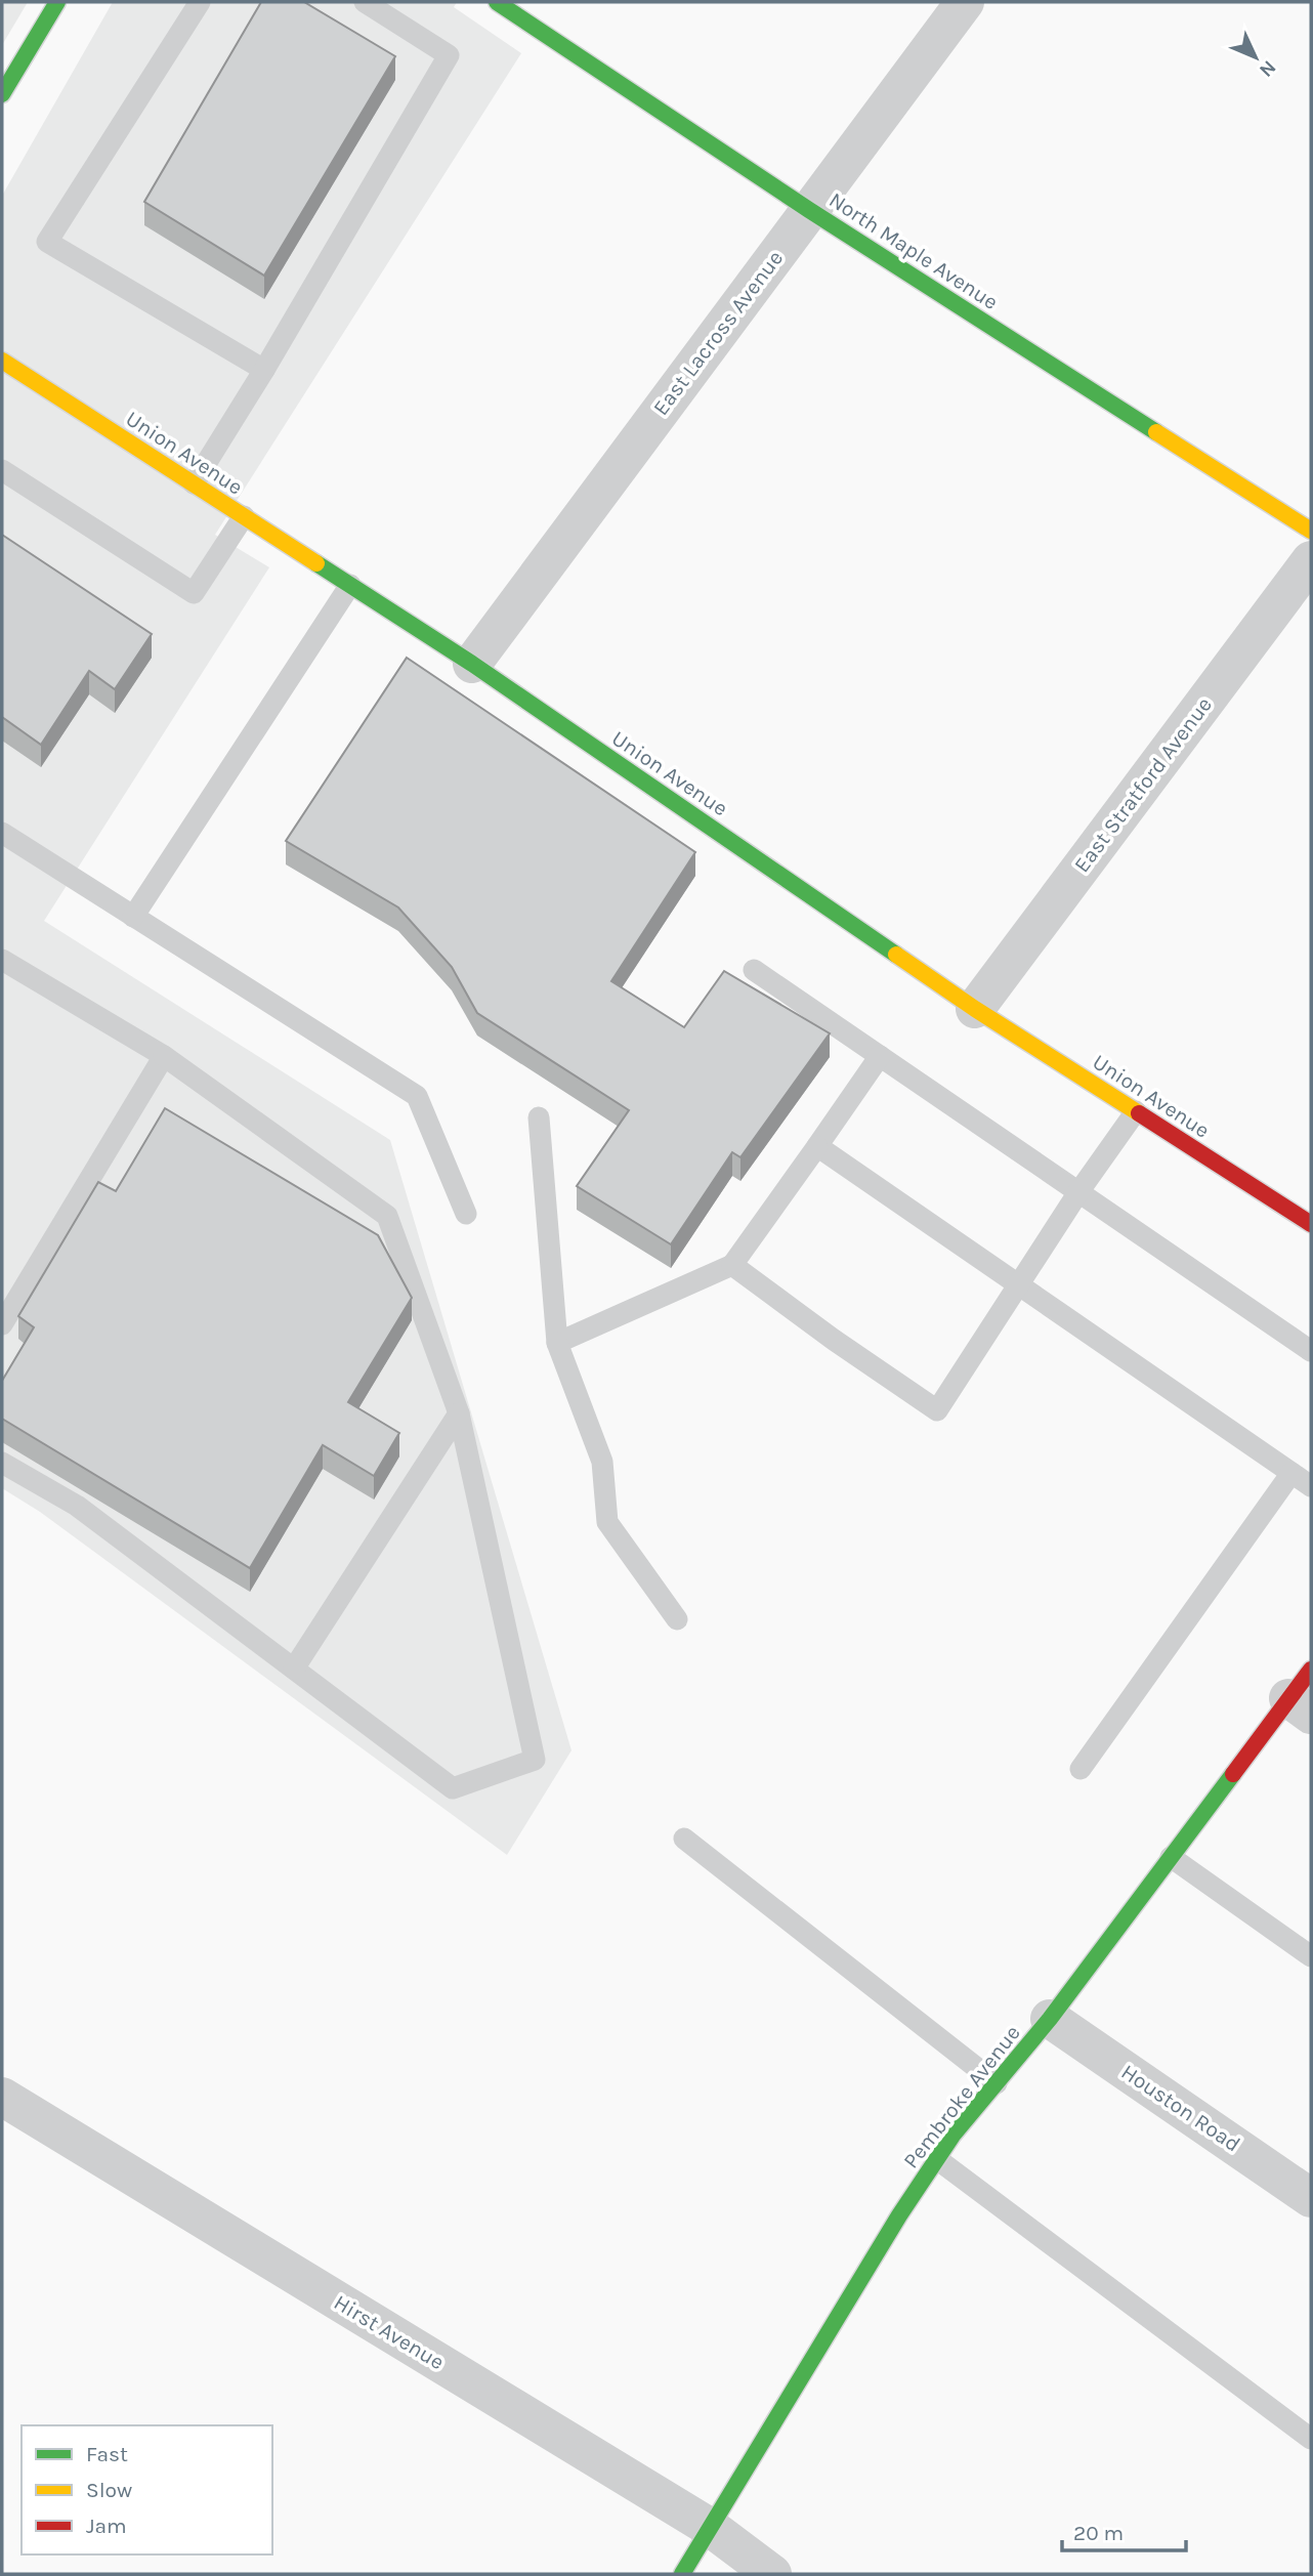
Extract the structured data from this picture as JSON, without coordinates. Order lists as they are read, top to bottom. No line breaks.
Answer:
{"streets":{"street":["North Maple Avenue","East Lacross Avenue","Union Avenue","East Stratford Avenue","Pembroke Avenue","Houston Road","Hirst Avenue"]},"crossings":[["North Maple Avenue","East Lacross Avenue"],["East Lacross Avenue","Union Avenue"],["Union Avenue","East Stratford Avenue"],["Pembroke Avenue","Houston Road"],["Pembroke Avenue","Hirst Avenue"]],"legend":["Fast","Slow","Jam"],"scale_bar":"20 m","north":"bottom right"}
